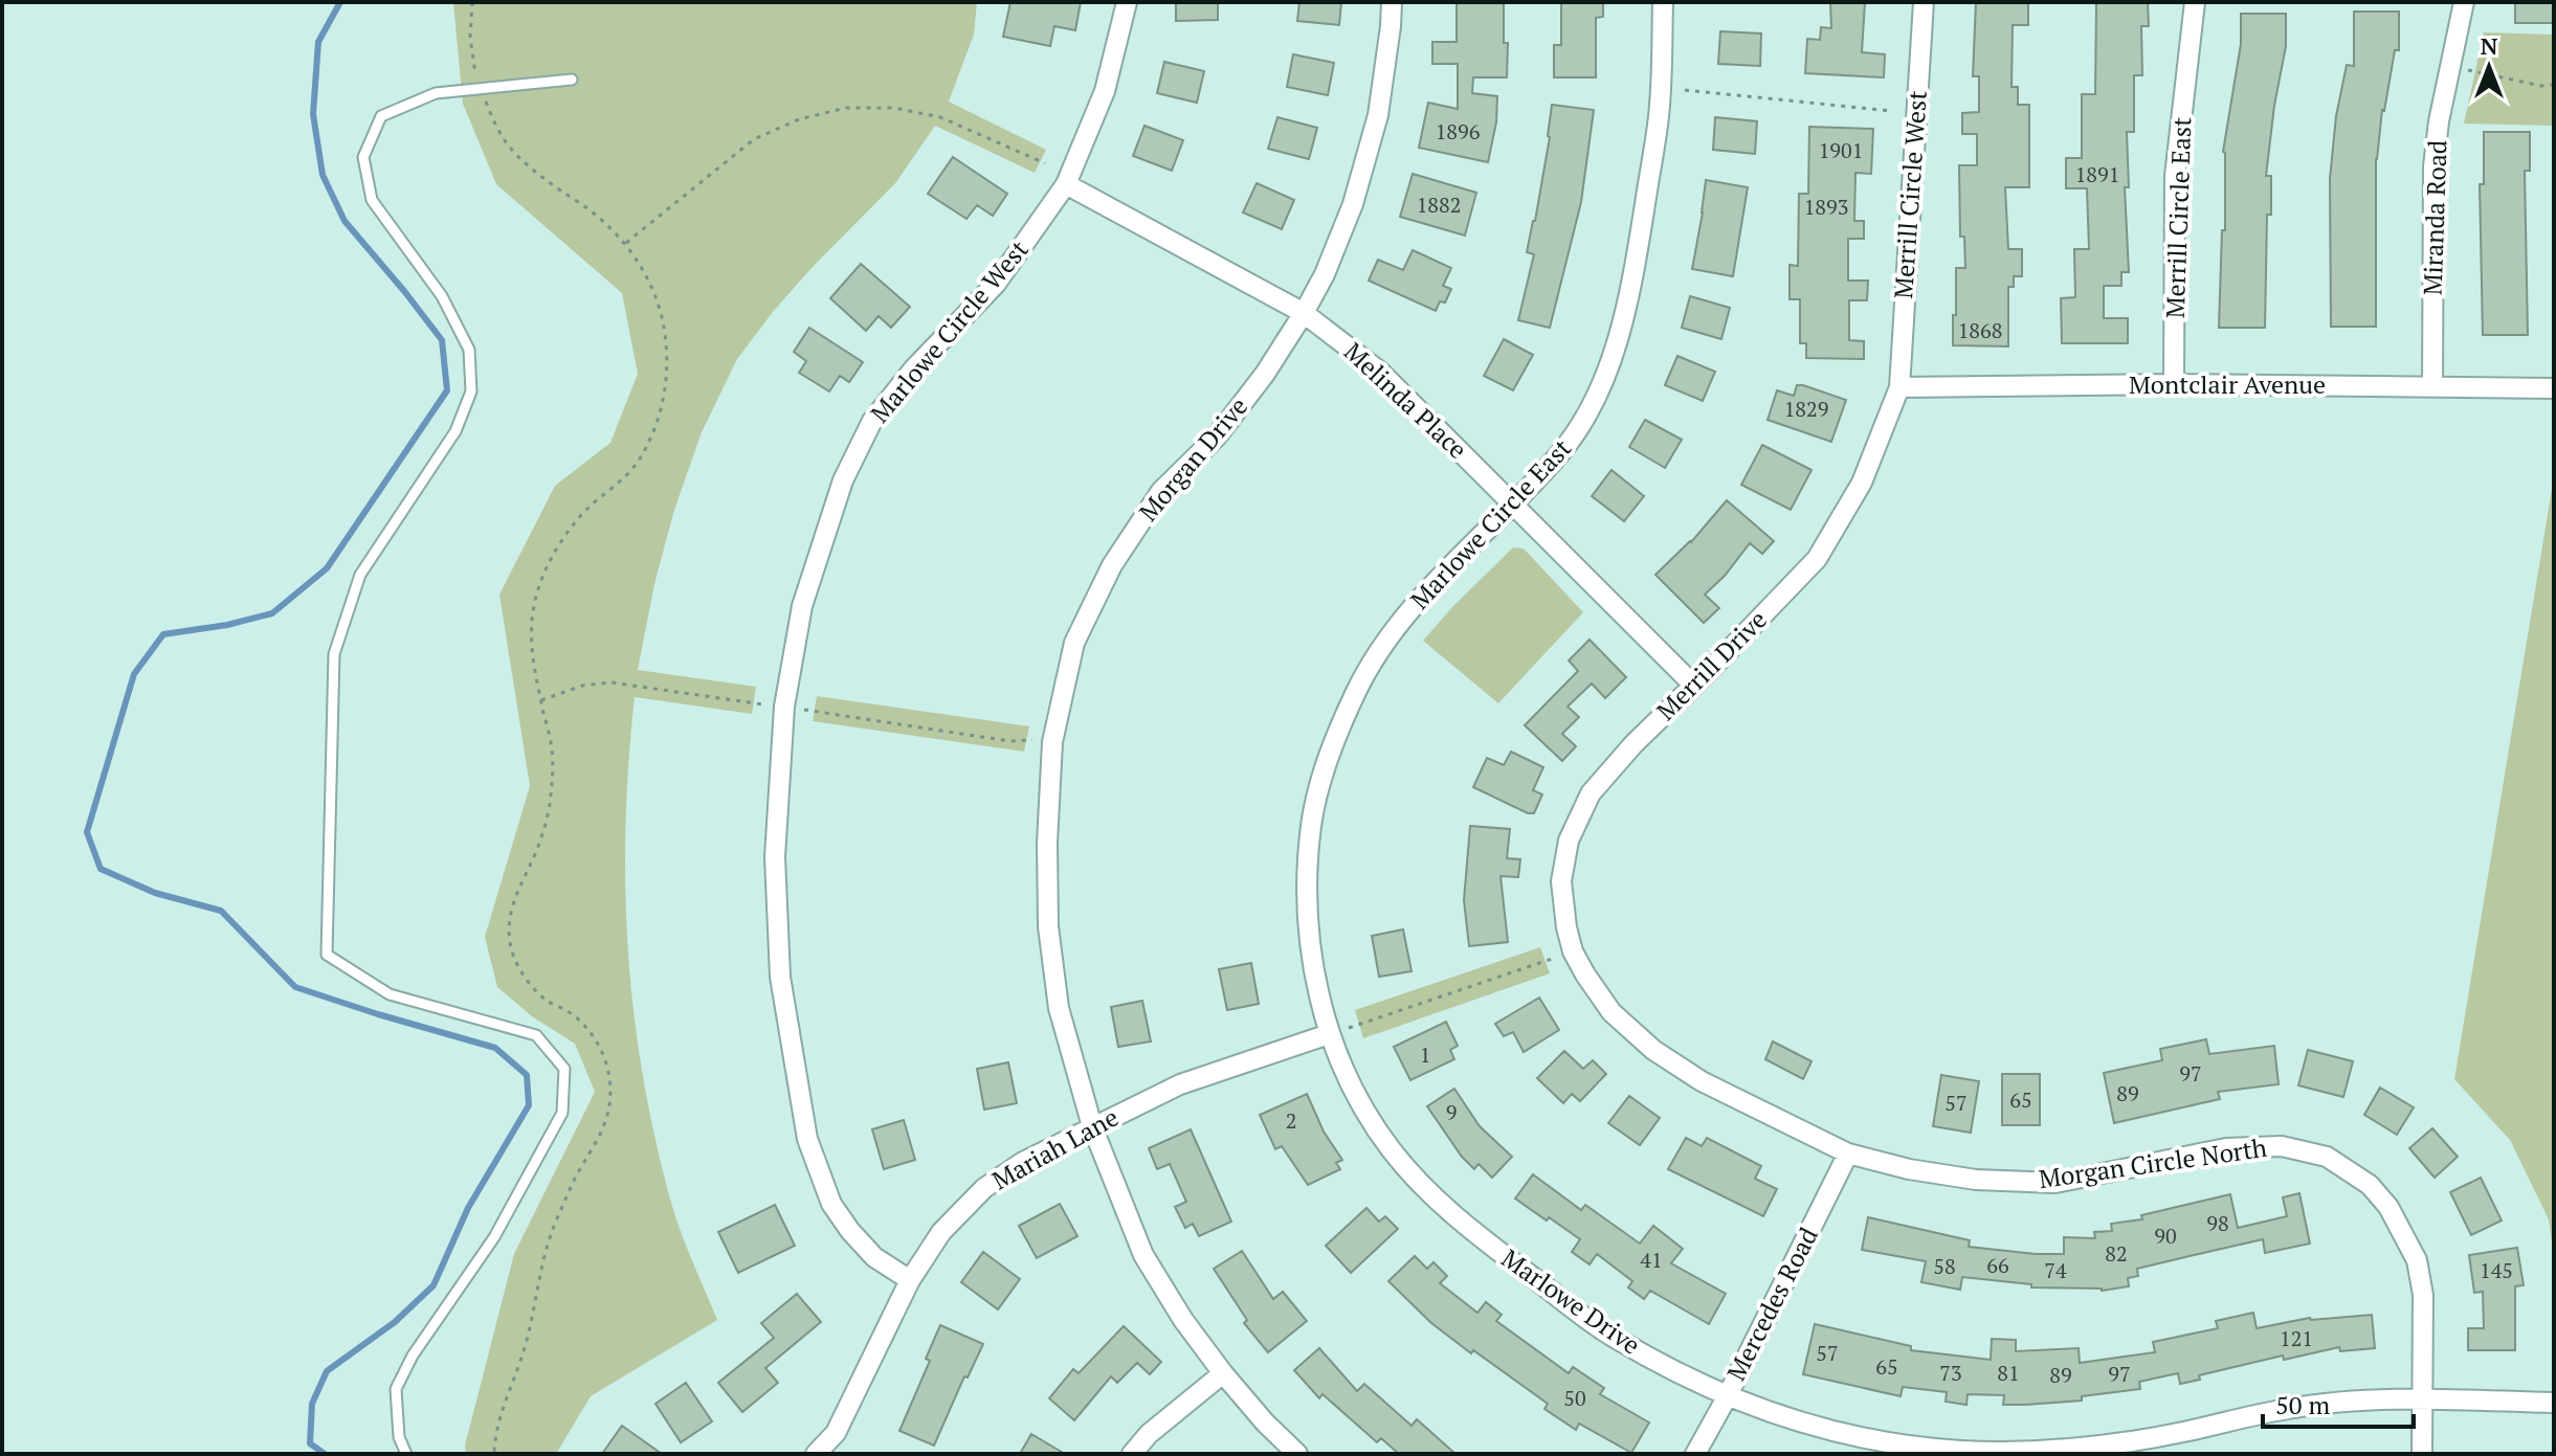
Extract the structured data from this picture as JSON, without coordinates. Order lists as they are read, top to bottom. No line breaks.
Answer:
{"streets":{"street":["Merrill Circle West","Merrill Circle East","Miranda Road","Marlowe Circle West","Montclair Avenue","Melinda Place","Morgan Drive","Marlowe Circle East","Merrill Drive","Mariah Lane","Morgan Circle North","Marlowe Drive","Mercedes Road"]},"crossings":[["Merrill Circle West","Montclair Avenue"],["Merrill Circle West","Merrill Drive"],["Merrill Circle East","Montclair Avenue"],["Miranda Road","Montclair Avenue"],["Marlowe Circle West","Melinda Place"],["Marlowe Circle West","Mariah Lane"],["Montclair Avenue","Merrill Drive"],["Melinda Place","Morgan Drive"],["Melinda Place","Marlowe Circle East"],["Melinda Place","Merrill Drive"],["Morgan Drive","Mariah Lane"],["Marlowe Circle East","Mariah Lane"],["Marlowe Circle East","Marlowe Drive"],["Merrill Drive","Morgan Circle North"],["Mariah Lane","Marlowe Drive"],["Morgan Circle North","Marlowe Drive"],["Morgan Circle North","Mercedes Road"],["Marlowe Drive","Mercedes Road"]],"house_numbers":["1896","1901","1891","1882","1893","1868","1829","1","97","89","65","57","9","2","98","90","82","41","66","58","74","145","121","57","65","73","81","97","89","50"],"scale_bar":"50 m","north":"top"}
